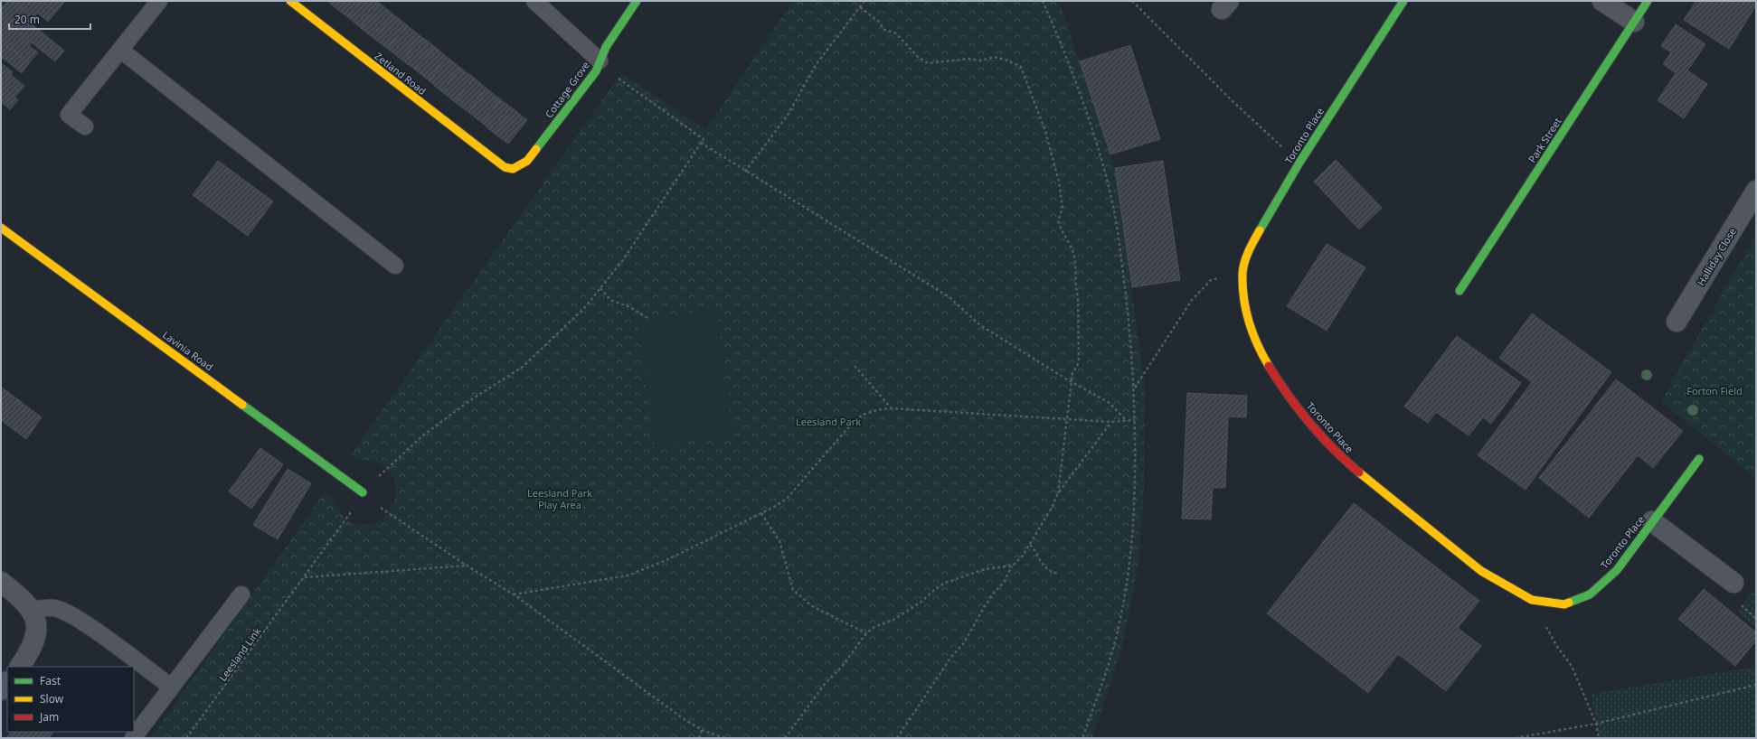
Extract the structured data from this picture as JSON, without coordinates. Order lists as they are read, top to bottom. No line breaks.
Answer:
{"streets":{"street":["Zetland Road","Cottage Grove","Toronto Place","Park Street","Halliday Close","Lavinia Road"],"path":["Leesland Link"]},"crossings":[["Zetland Road","Cottage Grove"]],"parks":["Forton Field","Leesland Park","Leesland Park Play Area"],"legend":["Fast","Slow","Jam"],"scale_bar":"20 m"}
